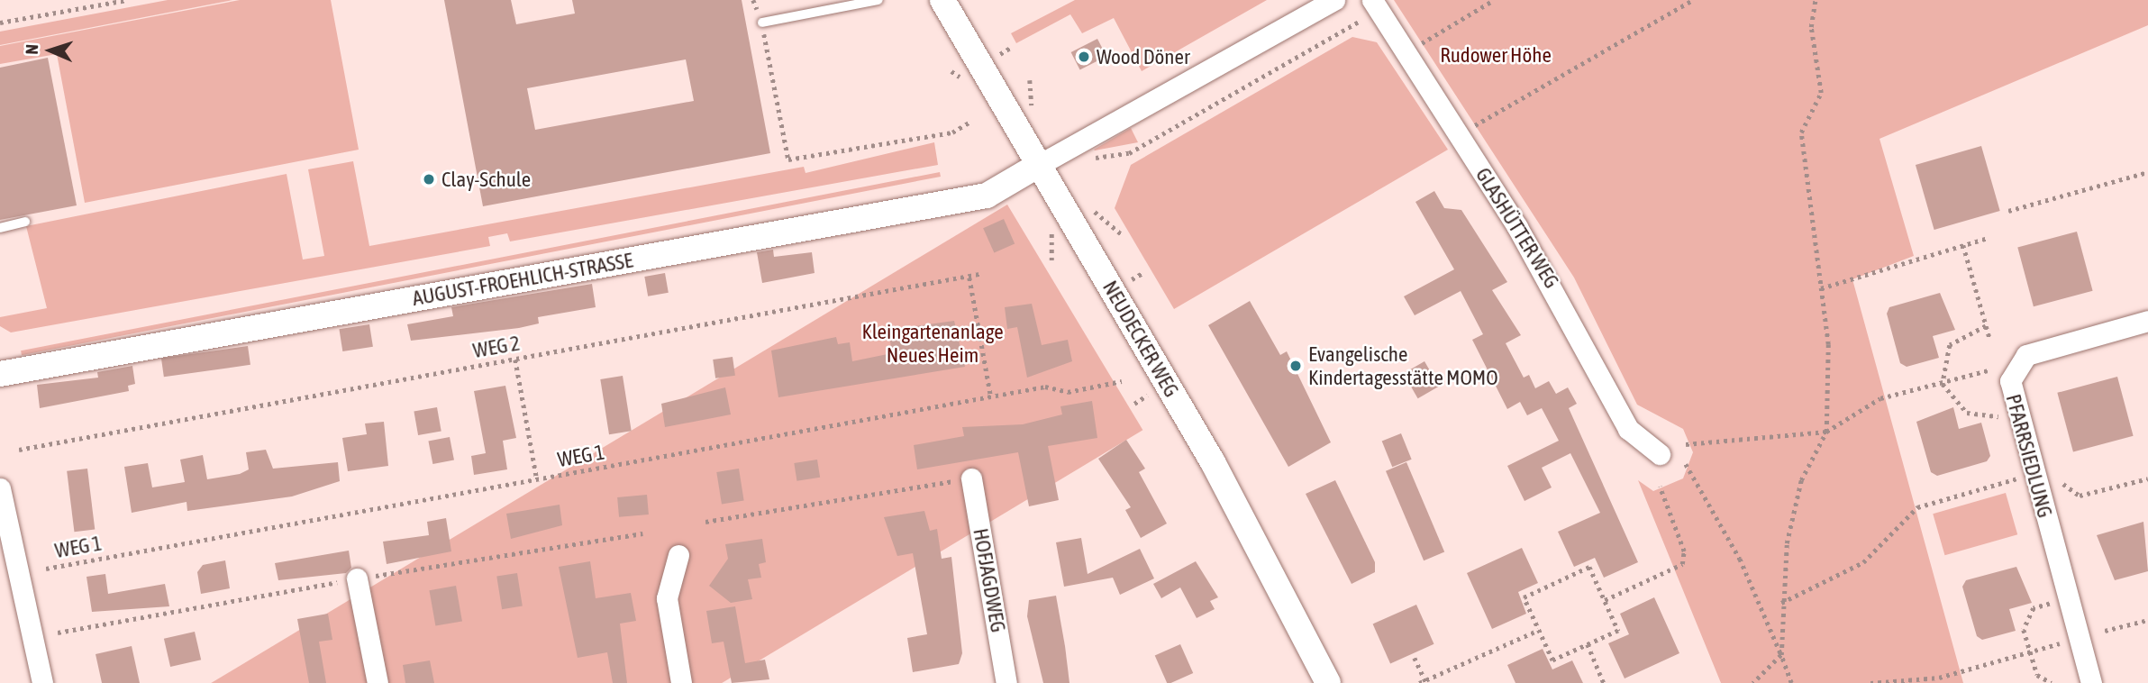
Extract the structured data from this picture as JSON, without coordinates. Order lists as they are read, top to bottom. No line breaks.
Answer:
{"streets":{"street":["GLASHÜTTER WEG","AUGUST-FROEHLICH-STRASSE","NEUDECKER WEG","PFARRSIEDLUNG","HOFJAGDWEG"],"path":["WEG 2","WEG 1"]},"crossings":[["AUGUST-FROEHLICH-STRASSE","NEUDECKER WEG"]],"parks":["Rudower Höhe","Kleingartenanlage Neues Heim"],"places":["Wood Döner","Clay-Schule","Evangelische Kindertagesstätte MOMO"],"north":"left"}
